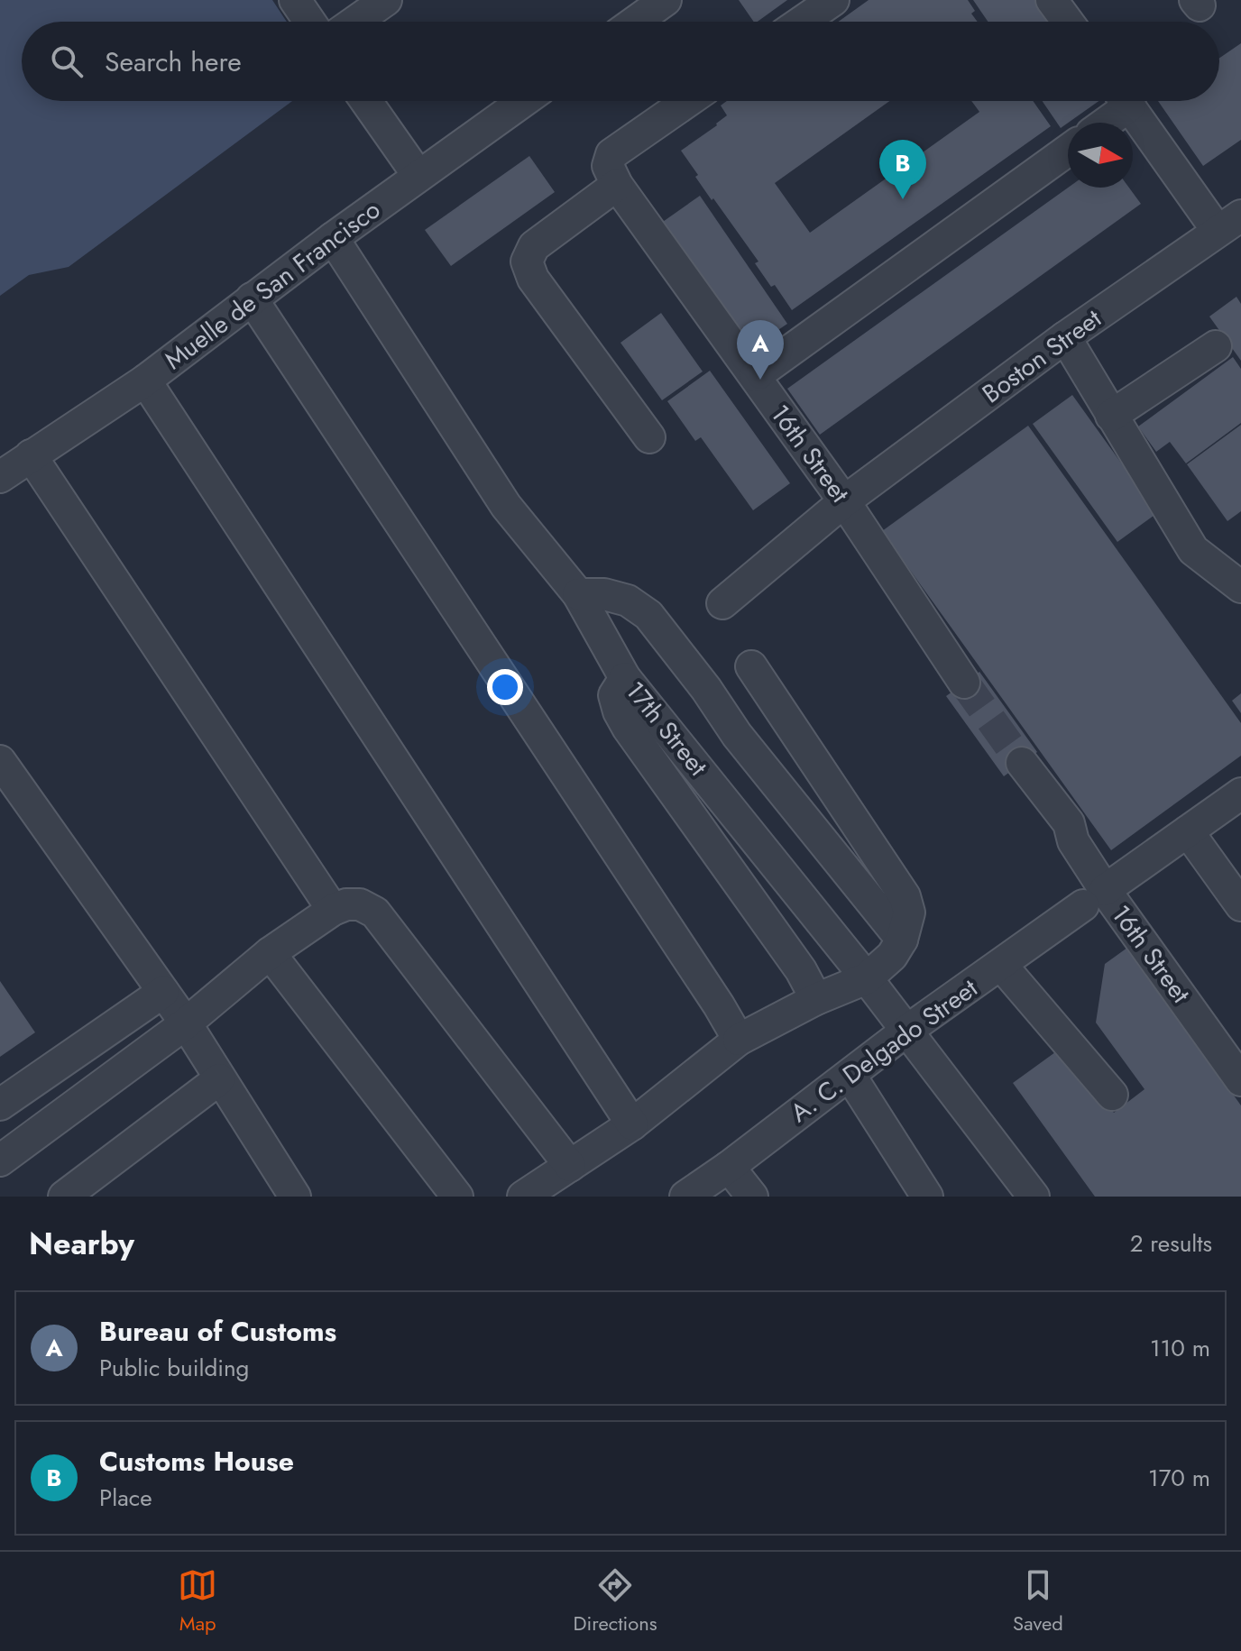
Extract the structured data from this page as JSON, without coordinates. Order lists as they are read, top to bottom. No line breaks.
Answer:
{"streets":{"street":["Muelle de San Francisco","Boston Street","16th Street","17th Street","A. C. Delgado Street"]},"crossings":[["Muelle de San Francisco","17th Street"],["Boston Street","16th Street"],["16th Street","A. C. Delgado Street"],["17th Street","A. C. Delgado Street"]],"north":"right","page":{"search":"Search here","pins":["B","A"],"heading":["Nearby","2 results"],"list":[{"mark":"A","name":"Bureau of Customs","note":"Public building","value":"110 m"},{"mark":"B","name":"Customs House","note":"Place","value":"170 m"}],"nav":["Map","Directions","Saved"]}}
